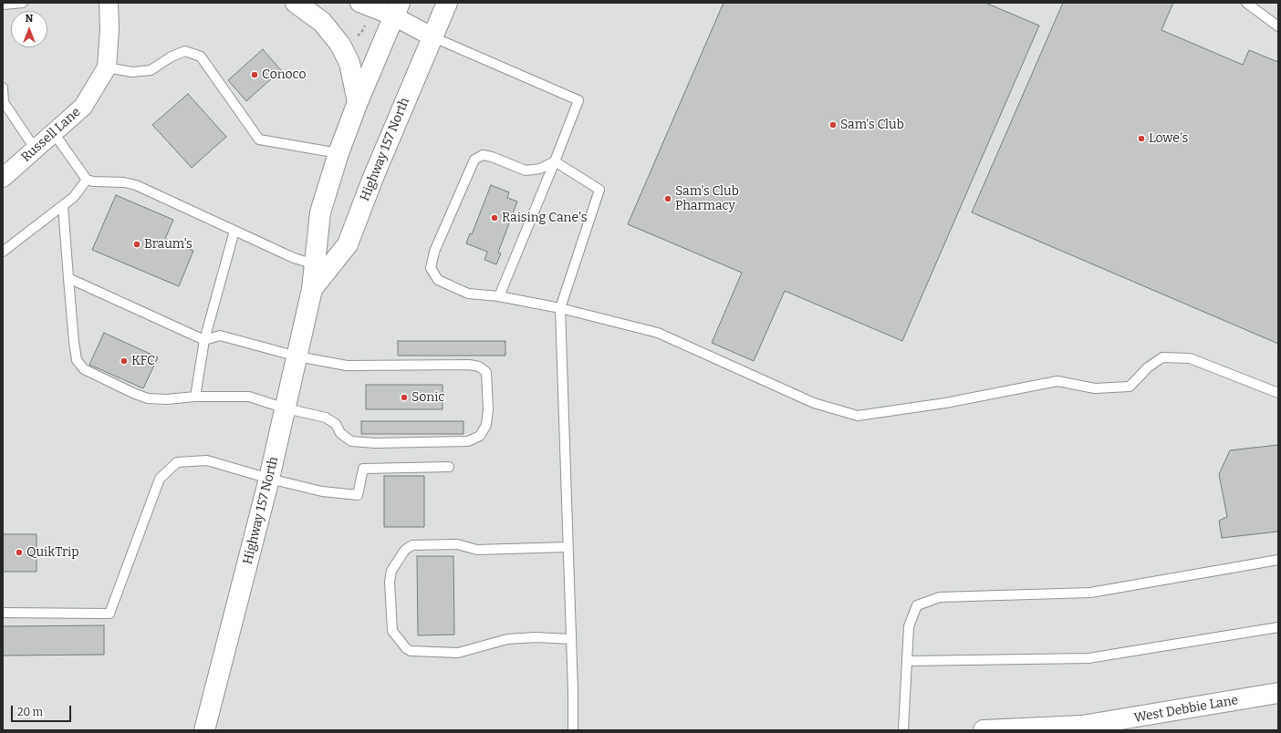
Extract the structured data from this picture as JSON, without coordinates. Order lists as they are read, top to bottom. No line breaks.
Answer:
{"streets":{"main road":["Highway 157 North","West Debbie Lane"],"street":["Russell Lane"]},"places":["Conoco","Sam's Club","Lowe's","Sam's Club Pharmacy","Raising Cane's","Braum's","KFC","Sonic","QuikTrip"],"scale_bar":"20 m","north":"top"}
